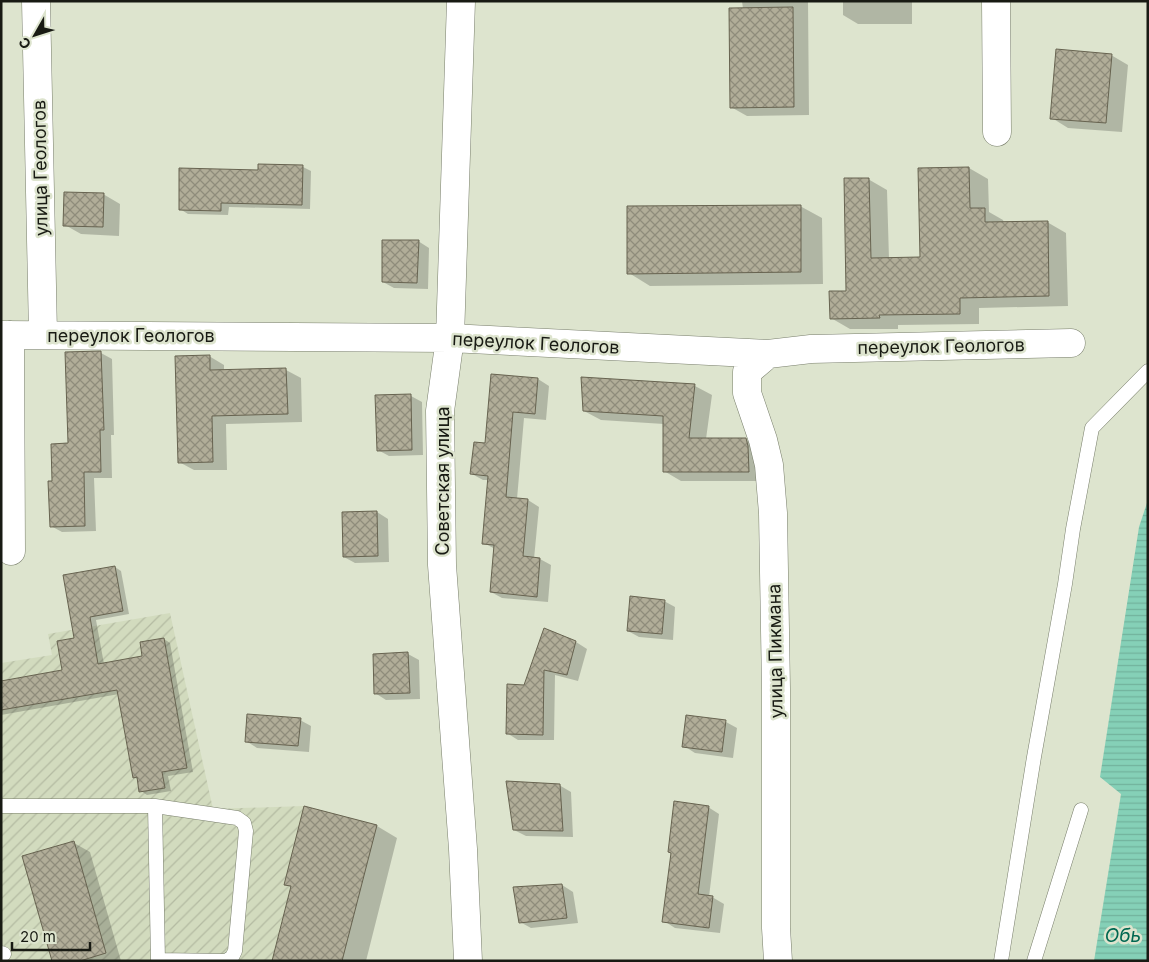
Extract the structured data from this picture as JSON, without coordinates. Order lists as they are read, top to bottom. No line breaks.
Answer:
{"streets":{"street":["улица Геологов","переулок Геологов","Советская улица","улица Пикмана"]},"crossings":[["улица Геологов","переулок Геологов"],["переулок Геологов","Советская улица"],["переулок Геологов","улица Пикмана"]],"water":["Обь"],"scale_bar":"20 m","north":"bottom left"}
